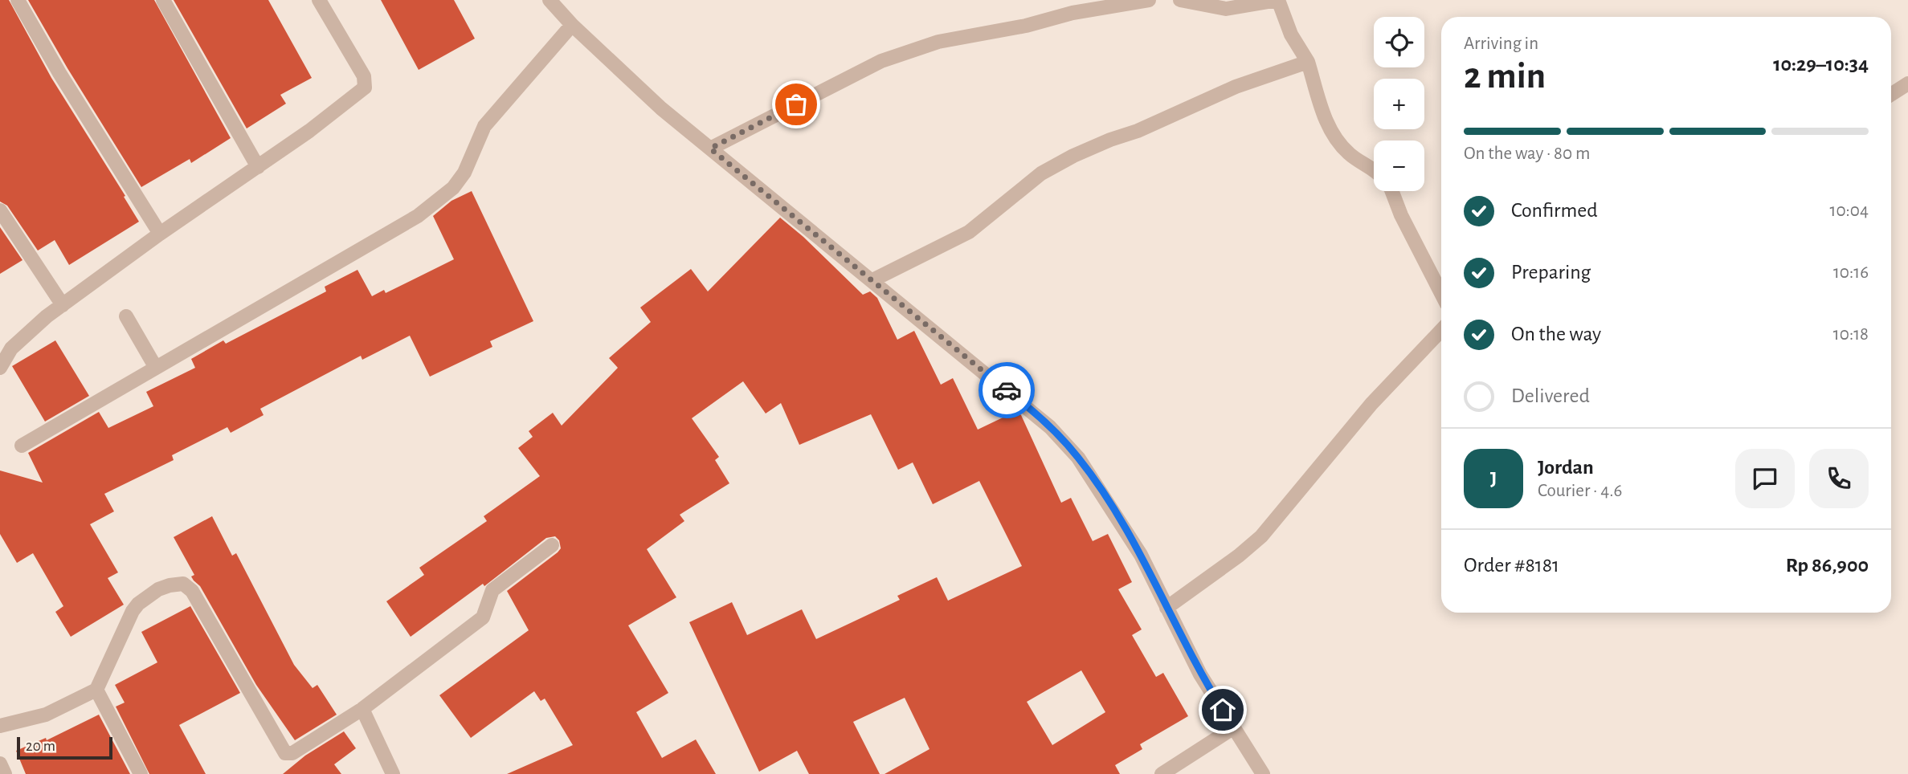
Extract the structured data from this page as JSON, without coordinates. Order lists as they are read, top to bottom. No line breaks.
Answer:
{"scale_bar":"20 m","page":{"map_buttons":["+","−"],"heading":["2 min","Arriving in","10:29–10:34"],"panel":["Jordan","Courier · 4.6","Order #8181","Rp 86,900"],"bar":"On the way · 80 m","list":[["Confirmed","10:04"],["Preparing","10:16"],["On the way","10:18"],"Delivered"],"round":"J","scale":"20 m"}}
